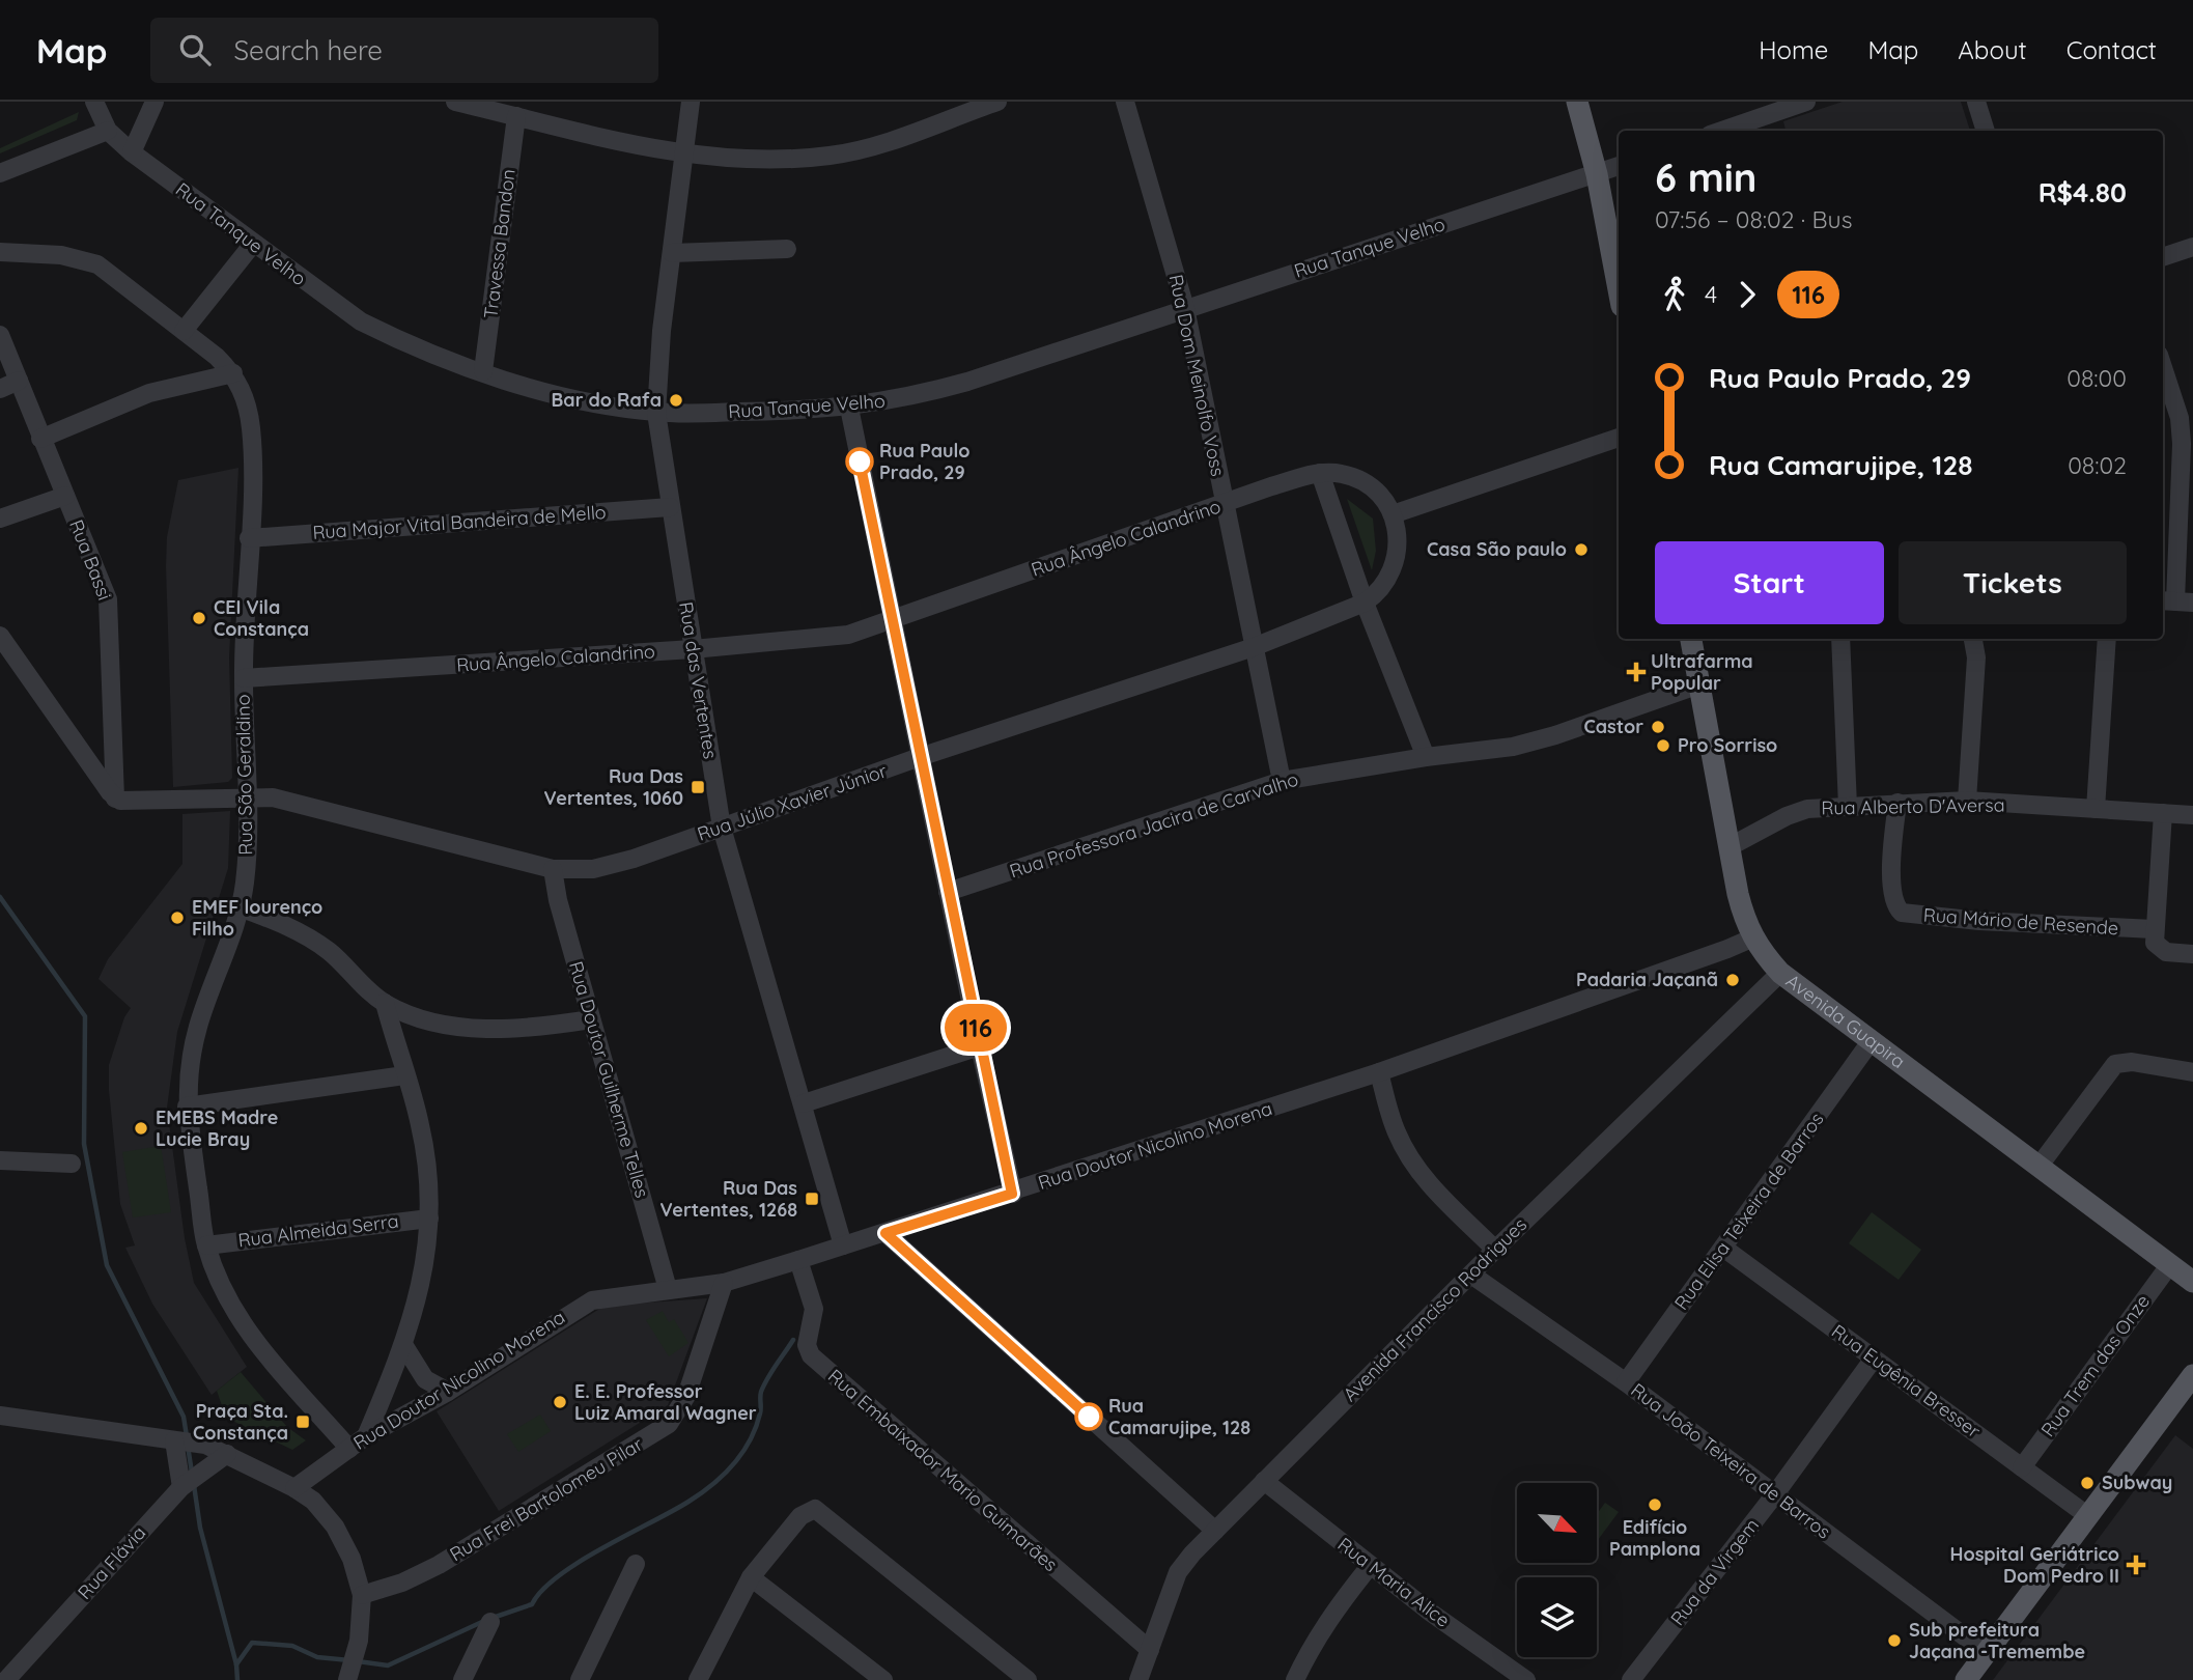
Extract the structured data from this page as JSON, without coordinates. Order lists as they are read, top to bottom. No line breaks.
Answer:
{"streets":{"main road":["Avenida Guapira"],"street":["Rua Tanque Velho","Travessa Bandon","Rua Dom Meinolfo Voss","Rua Major Vital Bandeira de Mello","Rua Ângelo Calandrino","Rua Bassi","Rua das Vertentes","Rua São Geraldino","Rua Júlio Xavier Júnior","Rua Alberto D'Aversa","Rua Professora Jacira de Carvalho","Rua Mário de Resende","Rua Doutor Guilherme Telles","Rua Doutor Nicolino Morena","Rua Elisa Teixeira de Barros","Rua Almeida Serra","Avenida Francisco Rodrigues","Rua Trem das Onze","Rua Eugênia Bresser","Rua João Teixeira de Barros","Rua Embaixador Mario Guimarães","Rua Frei Bartolomeu Pilar","Rua Flávia","Rua da Virgem","Rua Maria Alice"]},"crossings":[["Rua Tanque Velho","Travessa Bandon"],["Rua Tanque Velho","Rua Dom Meinolfo Voss"],["Rua Tanque Velho","Rua das Vertentes"],["Rua Dom Meinolfo Voss","Rua Ângelo Calandrino"],["Rua Dom Meinolfo Voss","Rua Júlio Xavier Júnior"],["Rua Dom Meinolfo Voss","Rua Professora Jacira de Carvalho"],["Rua Major Vital Bandeira de Mello","Rua das Vertentes"],["Rua Major Vital Bandeira de Mello","Rua São Geraldino"],["Rua Ângelo Calandrino","Rua das Vertentes"],["Rua Ângelo Calandrino","Rua São Geraldino"],["Rua Bassi","Rua Júlio Xavier Júnior"],["Rua das Vertentes","Rua Júlio Xavier Júnior"],["Rua das Vertentes","Rua Doutor Nicolino Morena"],["Rua São Geraldino","Rua Júlio Xavier Júnior"],["Rua São Geraldino","Rua Doutor Nicolino Morena"],["Rua São Geraldino","Rua Almeida Serra"],["Rua Júlio Xavier Júnior","Rua Doutor Guilherme Telles"],["Rua Alberto D'Aversa","Rua Mário de Resende"],["Rua Alberto D'Aversa","Avenida Guapira"],["Rua Professora Jacira de Carvalho","Avenida Guapira"],["Avenida Guapira","Rua Doutor Nicolino Morena"],["Avenida Guapira","Rua Elisa Teixeira de Barros"],["Avenida Guapira","Avenida Francisco Rodrigues"],["Avenida Guapira","Rua Trem das Onze"],["Rua Doutor Guilherme Telles","Rua Doutor Nicolino Morena"],["Rua Doutor Nicolino Morena","Rua Embaixador Mario Guimarães"],["Rua Doutor Nicolino Morena","Rua Frei Bartolomeu Pilar"],["Rua Elisa Teixeira de Barros","Rua Eugênia Bresser"],["Rua Elisa Teixeira de Barros","Rua João Teixeira de Barros"],["Avenida Francisco Rodrigues","Rua João Teixeira de Barros"],["Avenida Francisco Rodrigues","Rua Embaixador Mario Guimarães"],["Avenida Francisco Rodrigues","Rua Maria Alice"],["Rua Trem das Onze","Rua Eugênia Bresser"],["Rua Eugênia Bresser","Rua da Virgem"],["Rua João Teixeira de Barros","Rua da Virgem"]],"places":{"other":["Bar do Rafa","Rua Paulo Prado, 29","Casa São paulo","CEI Vila Constança","Castor","Pro Sorriso","EMEF lourenço Filho","Padaria Jaçanã","EMEBS Madre Lucie Bray","E. E. Professor Luiz Amaral Wagner","Rua Camarujipe, 128","Subway","Edifício Pamplona","Sub prefeitura Jaçana -Tremembe"],"health":["Ultrafarma Popular","Hospital Geriátrico Dom Pedro II"],"transit":["Rua Das Vertentes, 1060","Rua Das Vertentes, 1268","Praça Sta. Constança"]},"lines":["bus line 116"],"north":"bottom right","page":{"header":"Map","search":"Search here","nav":["Home","Map","About","Contact"],"on_map":"116","heading":["6 min","07:56 – 08:02 · Bus","R$4.80"],"legs":["4","116"],"list":[{"name":"Rua Paulo Prado, 29","value":"08:00"},{"name":"Rua Camarujipe, 128","value":"08:02"}],"buttons":["Start","Tickets"]}}
